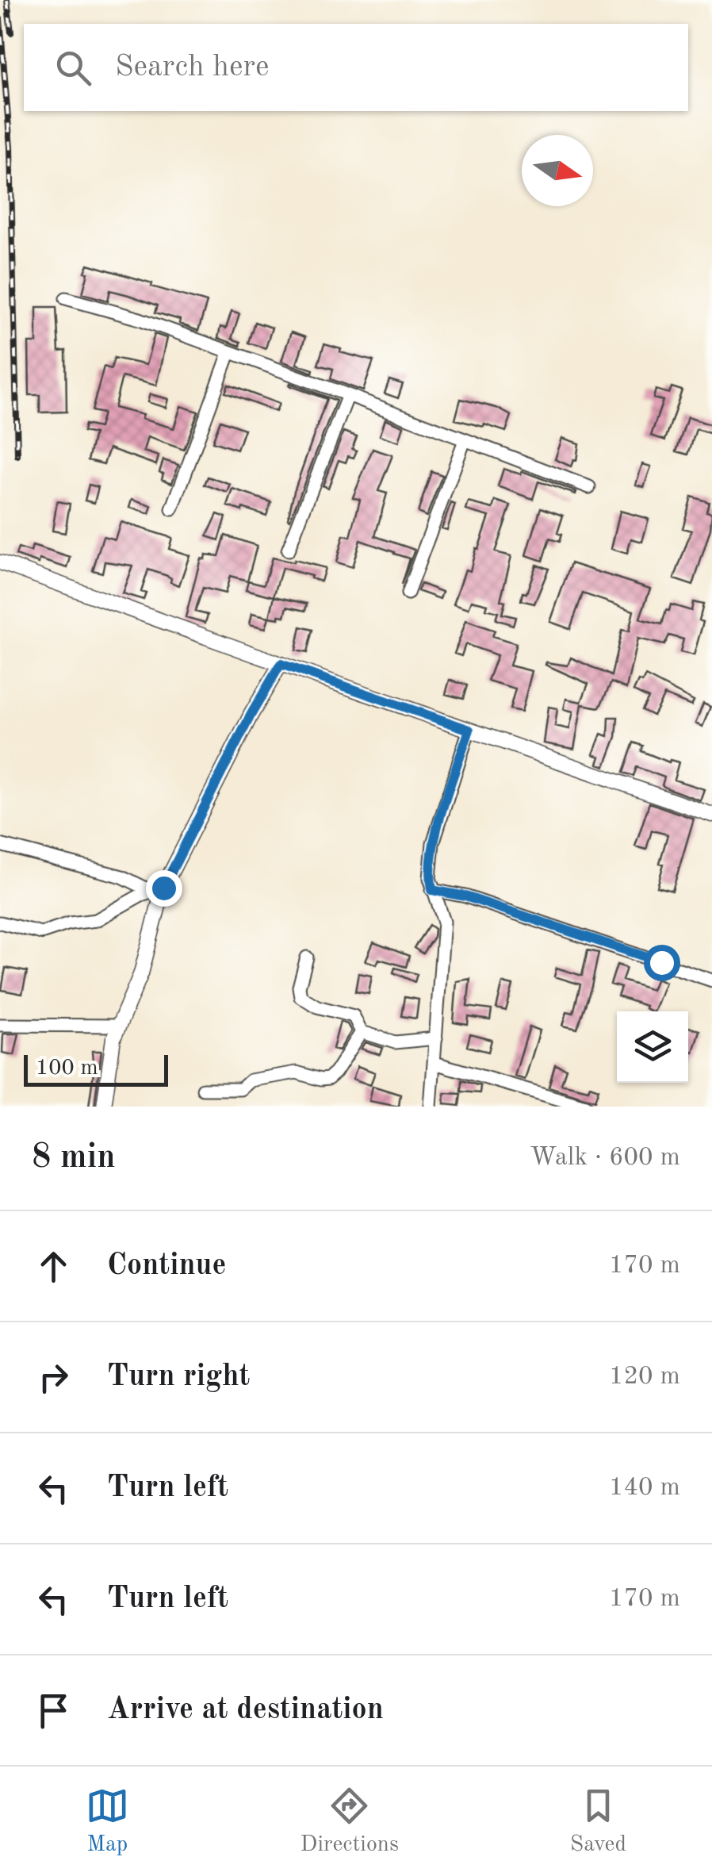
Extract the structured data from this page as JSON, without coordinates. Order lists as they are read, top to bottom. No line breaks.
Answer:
{"scale_bar":"100 m","north":"right","page":{"search":"Search here","scale":"100 m","heading":["8 min","Walk · 600 m"],"list":[["Continue","170 m"],["Turn right","120 m"],["Turn left","140 m"],["Turn left","170 m"],"Arrive at destination"],"nav":["Map","Directions","Saved"]}}
